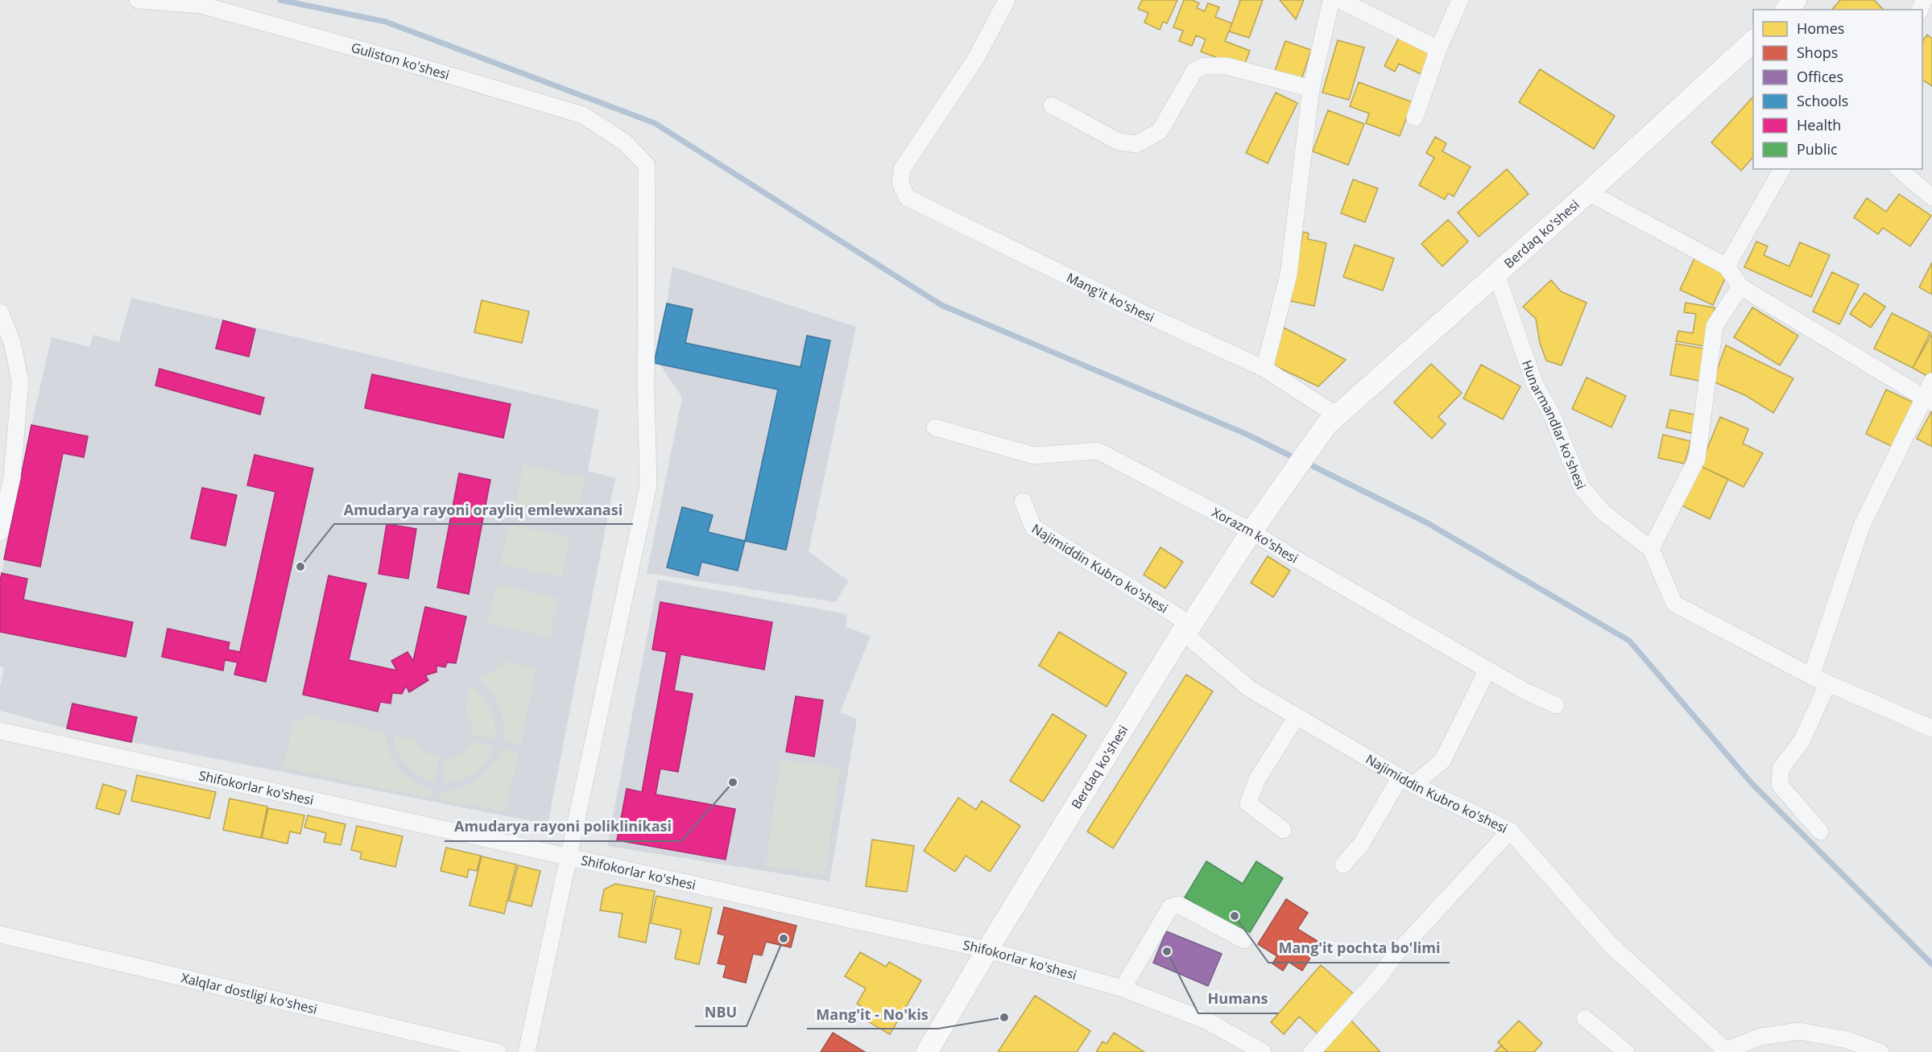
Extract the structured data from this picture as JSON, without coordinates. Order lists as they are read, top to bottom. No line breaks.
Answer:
{"streets":{"main road":["Berdaq ko'shesi"],"street":["Guliston ko'shesi","Mang'it ko'shesi","Hunarmandlar ko'shesi","Xorazm ko'shesi","Najimiddin Kubro ko'shesi","Shifokorlar ko'shesi","Xalqlar dostligi ko'shesi"]},"crossings":[["Guliston ko'shesi","Shifokorlar ko'shesi"],["Berdaq ko'shesi","Mang'it ko'shesi"],["Berdaq ko'shesi","Hunarmandlar ko'shesi"],["Berdaq ko'shesi","Xorazm ko'shesi"],["Berdaq ko'shesi","Najimiddin Kubro ko'shesi"],["Berdaq ko'shesi","Shifokorlar ko'shesi"]],"places":["Amudarya rayoni orayliq emlewxanasi","Amudarya rayoni poliklinikasi","Mang'it pochta bo'limi","NBU","Humans","Mang'it - No'kis"],"legend":["Homes","Shops","Offices","Schools","Health","Public"]}
